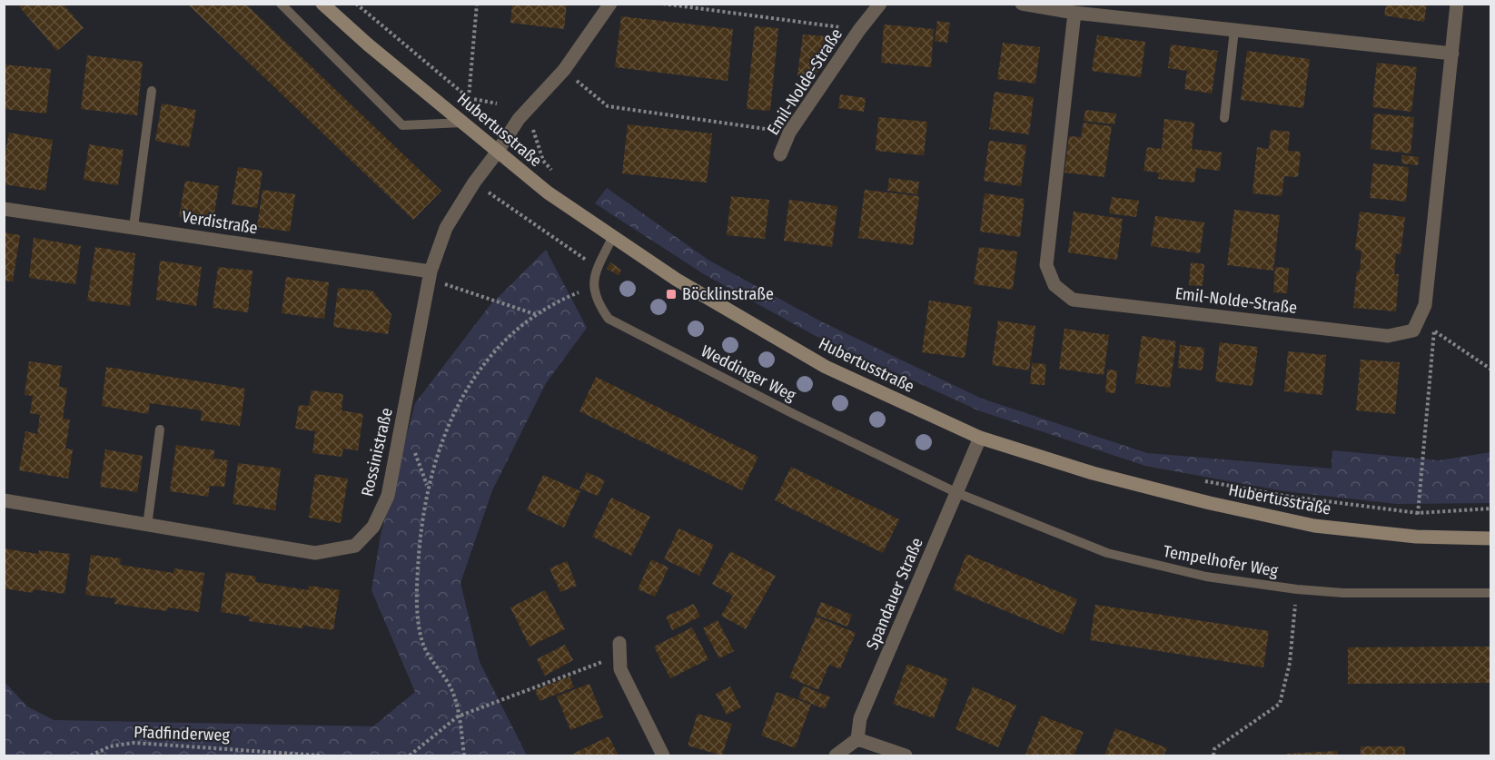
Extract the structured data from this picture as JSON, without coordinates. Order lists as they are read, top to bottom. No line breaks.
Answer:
{"streets":{"street":["Emil-Nolde-Straße","Hubertusstraße","Verdistraße","Rossinistraße","Spandauer Straße"],"lane":["Weddinger Weg","Tempelhofer Weg"],"path":["Pfadfinderweg"]},"crossings":[["Hubertusstraße","Rossinistraße"],["Hubertusstraße","Spandauer Straße"],["Verdistraße","Rossinistraße"],["Weddinger Weg","Tempelhofer Weg"],["Weddinger Weg","Spandauer Straße"],["Tempelhofer Weg","Spandauer Straße"]],"places":{"transit":["Böcklinstraße"]}}
